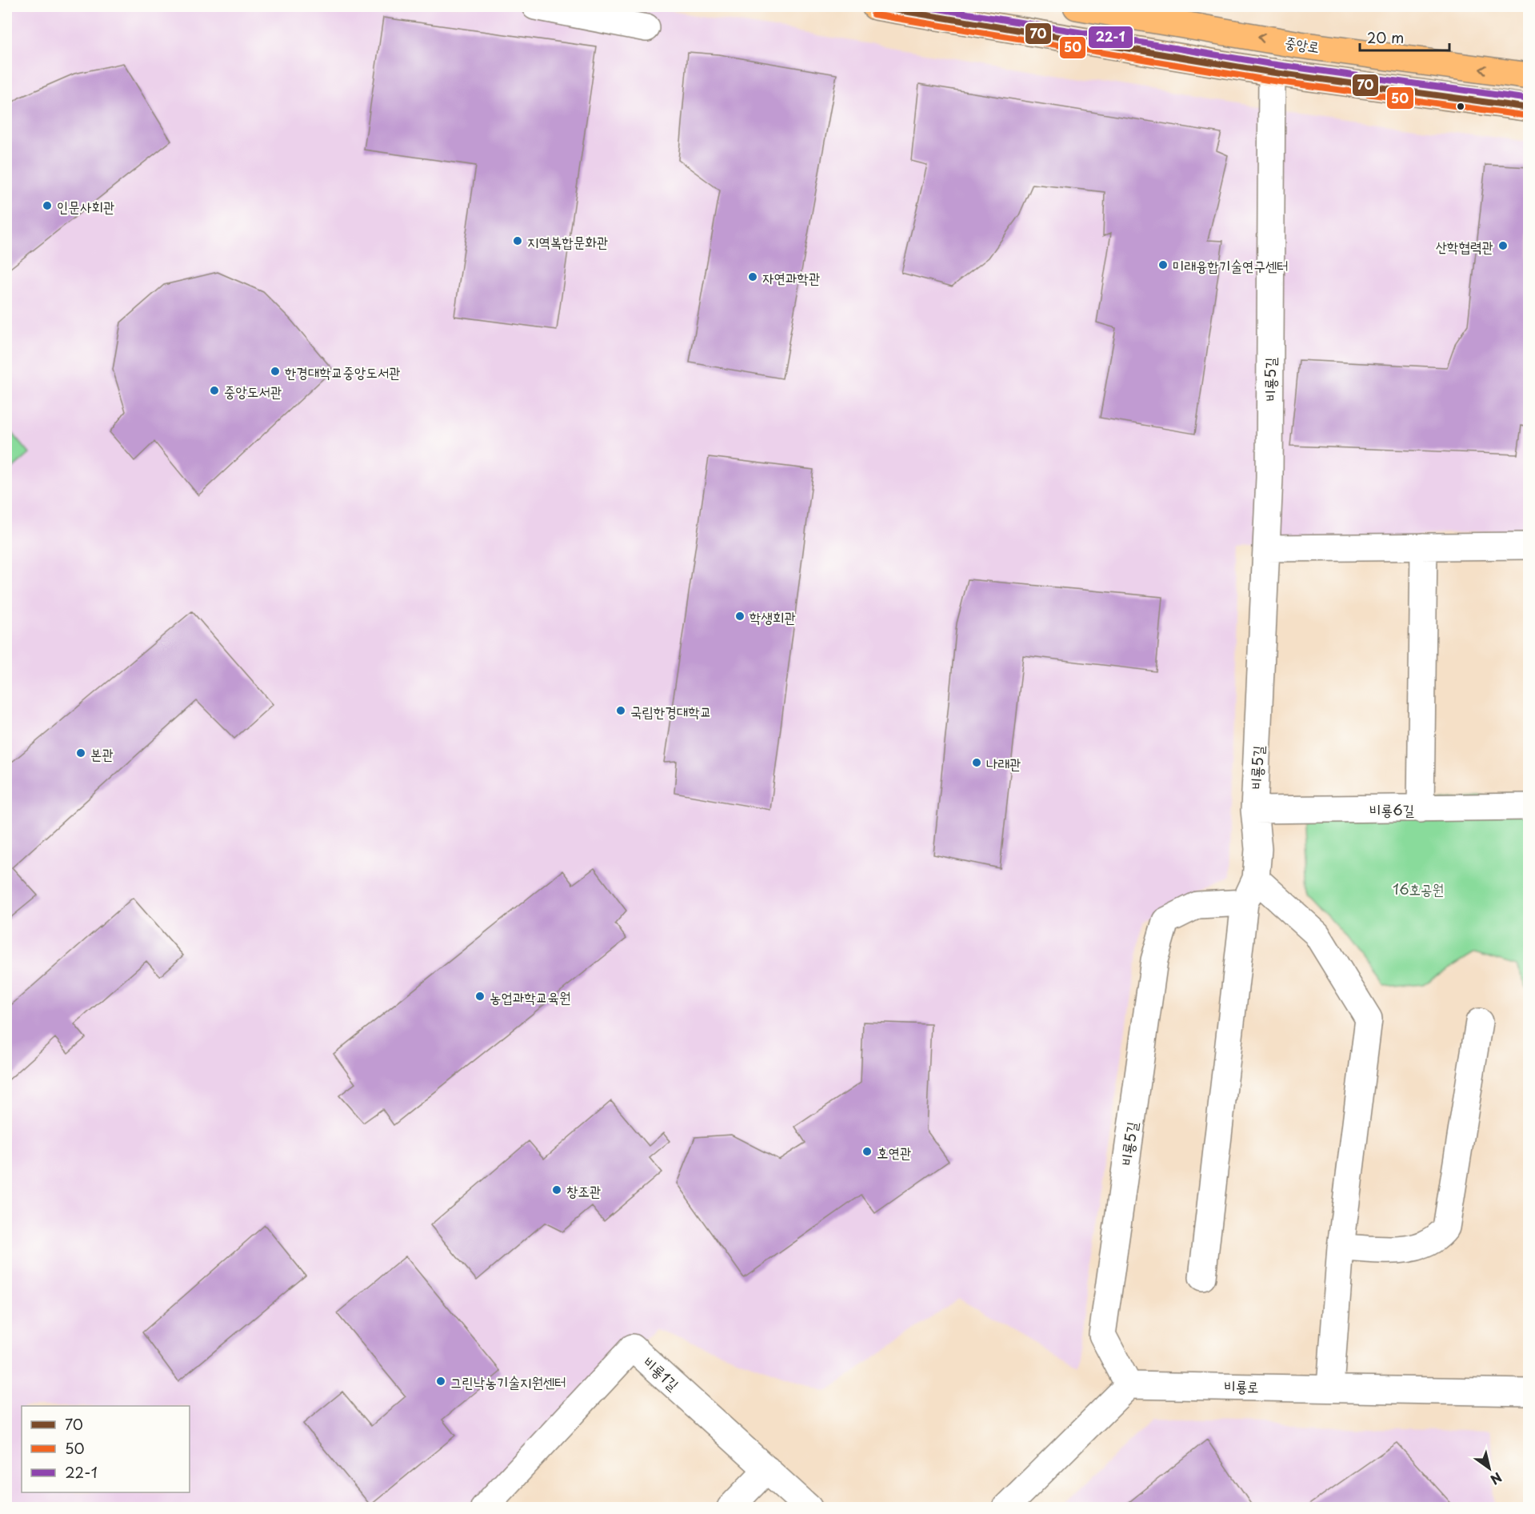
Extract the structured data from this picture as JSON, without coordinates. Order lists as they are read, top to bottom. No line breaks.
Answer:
{"streets":{"main road":["중앙로"],"street":["비룡5길","비룡6길","비룡1길","비룡로"]},"crossings":[["비룡5길","비룡6길"],["비룡5길","비룡로"]],"parks":["16호공원"],"places":["인문사회관","지역복합문화관","산학협력관","미래융합기술연구센터","자연과학관","한경대학교중앙도서관","중앙도서관","학생회관","국립한경대학교","본관","나래관","농업과학교육원","호연관","창조관","그린낙농기술지원센터"],"lines":["transit line 70","transit line 22-1","transit line 50"],"legend":["70","50","22-1"],"scale_bar":"20 m","north":"bottom right"}
